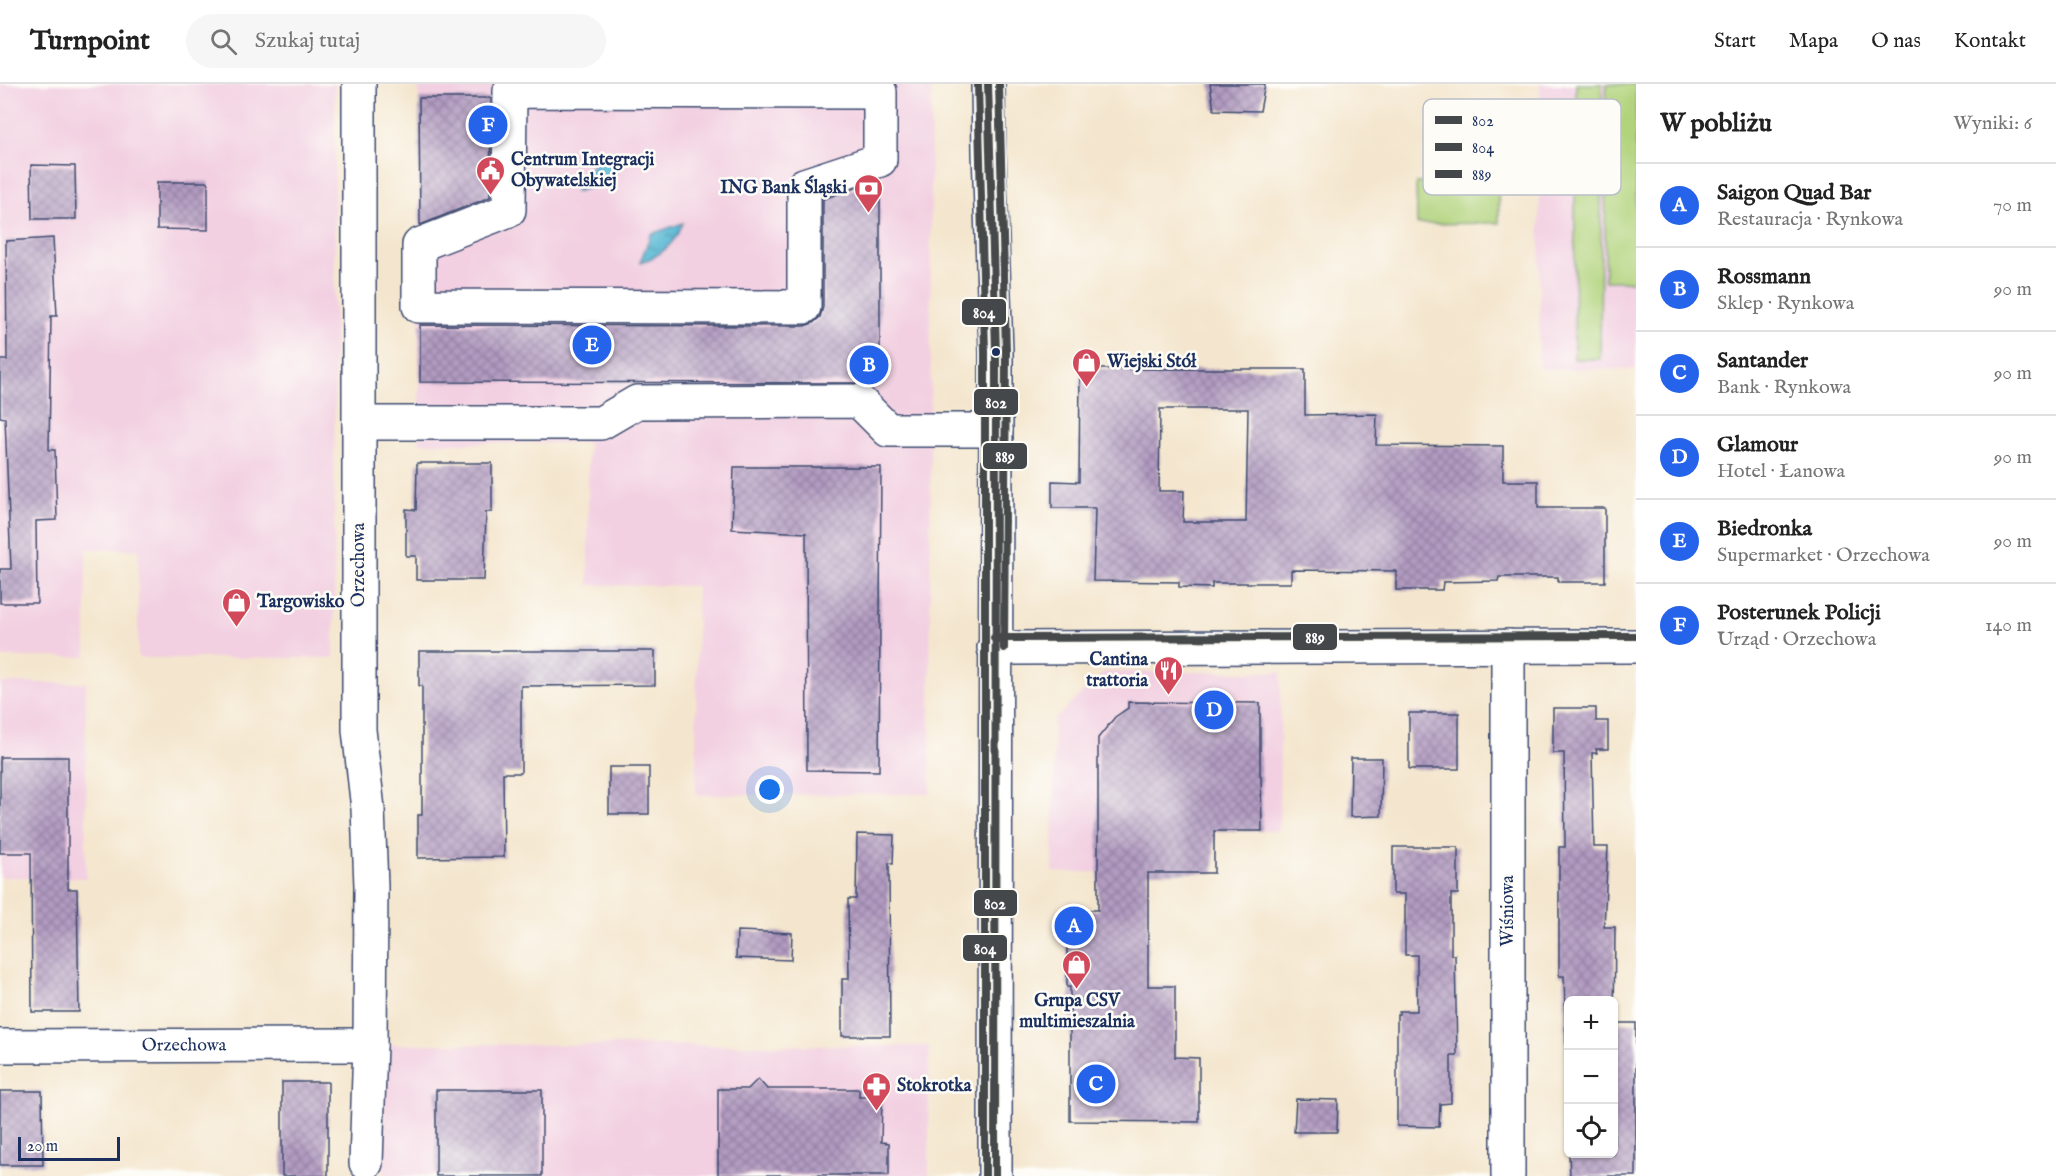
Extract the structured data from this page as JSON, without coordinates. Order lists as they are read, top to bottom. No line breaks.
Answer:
{"streets":{"street":["Orzechowa","Wiśniowa"]},"places":{"public building":["Centrum Integracji Obywatelskiej"],"bank":["ING Bank Śląski"],"shop":["Wiejski Stół","Targowisko","Grupa CSV multimieszalnia"],"restaurant":["Cantina trattoria"],"pharmacy":["Stokrotka"]},"lines":["transit line 802","transit line 804","transit line 889"],"legend":["802","804","889"],"scale_bar":"20 m","page":{"header":"Turnpoint","search":"Szukaj tutaj","nav":["Start","Mapa","O nas","Kontakt"],"heading":["W pobliżu","Wyniki: 6"],"pins":["F","E","B","D","A","C"],"list":[{"mark":"A","name":"Saigon Quad Bar","note":"Restauracja · Rynkowa","value":"70 m"},{"mark":"B","name":"Rossmann","note":"Sklep · Rynkowa","value":"90 m"},{"mark":"C","name":"Santander","note":"Bank · Rynkowa","value":"90 m"},{"mark":"D","name":"Glamour","note":"Hotel · Łanowa","value":"90 m"},{"mark":"E","name":"Biedronka","note":"Supermarket · Orzechowa","value":"90 m"},{"mark":"F","name":"Posterunek Policji","note":"Urząd · Orzechowa","value":"140 m"}],"map_buttons":["+","−"],"scale":"20 m"}}
